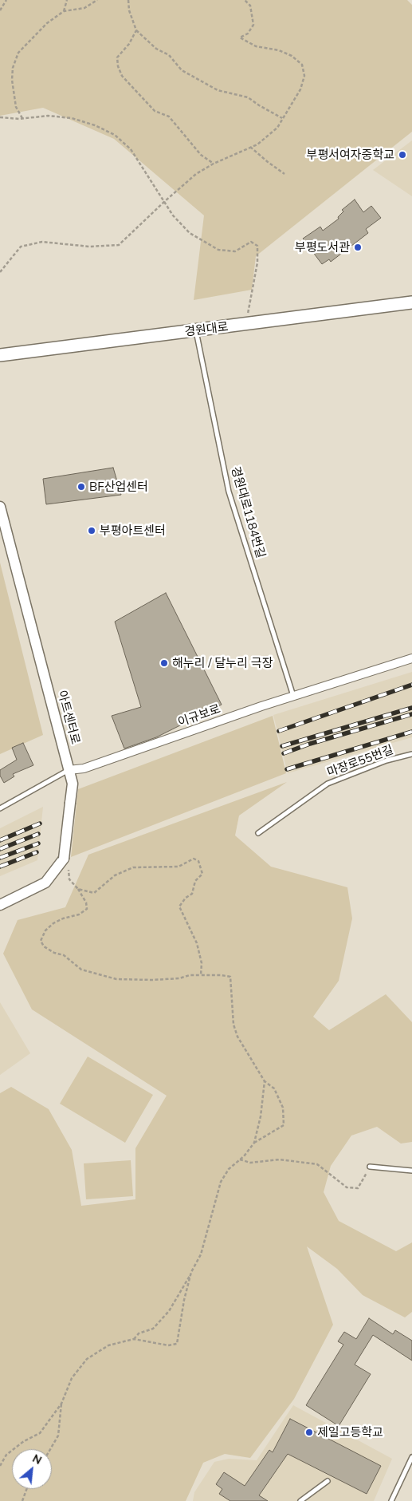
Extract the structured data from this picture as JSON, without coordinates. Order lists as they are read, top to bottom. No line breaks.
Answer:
{"streets":{"main road":["경원대로"],"street":["이규보로","아트센터로"],"lane":["경원대로1184번길","마장로55번길"]},"crossings":[["경원대로","경원대로1184번길"],["경원대로1184번길","이규보로"],["이규보로","아트센터로"]],"places":["부평서여자중학교","부평도서관","BF산업센터","부평아트센터","해누리 / 달누리 극장","제일고등학교"],"north":"top right"}
